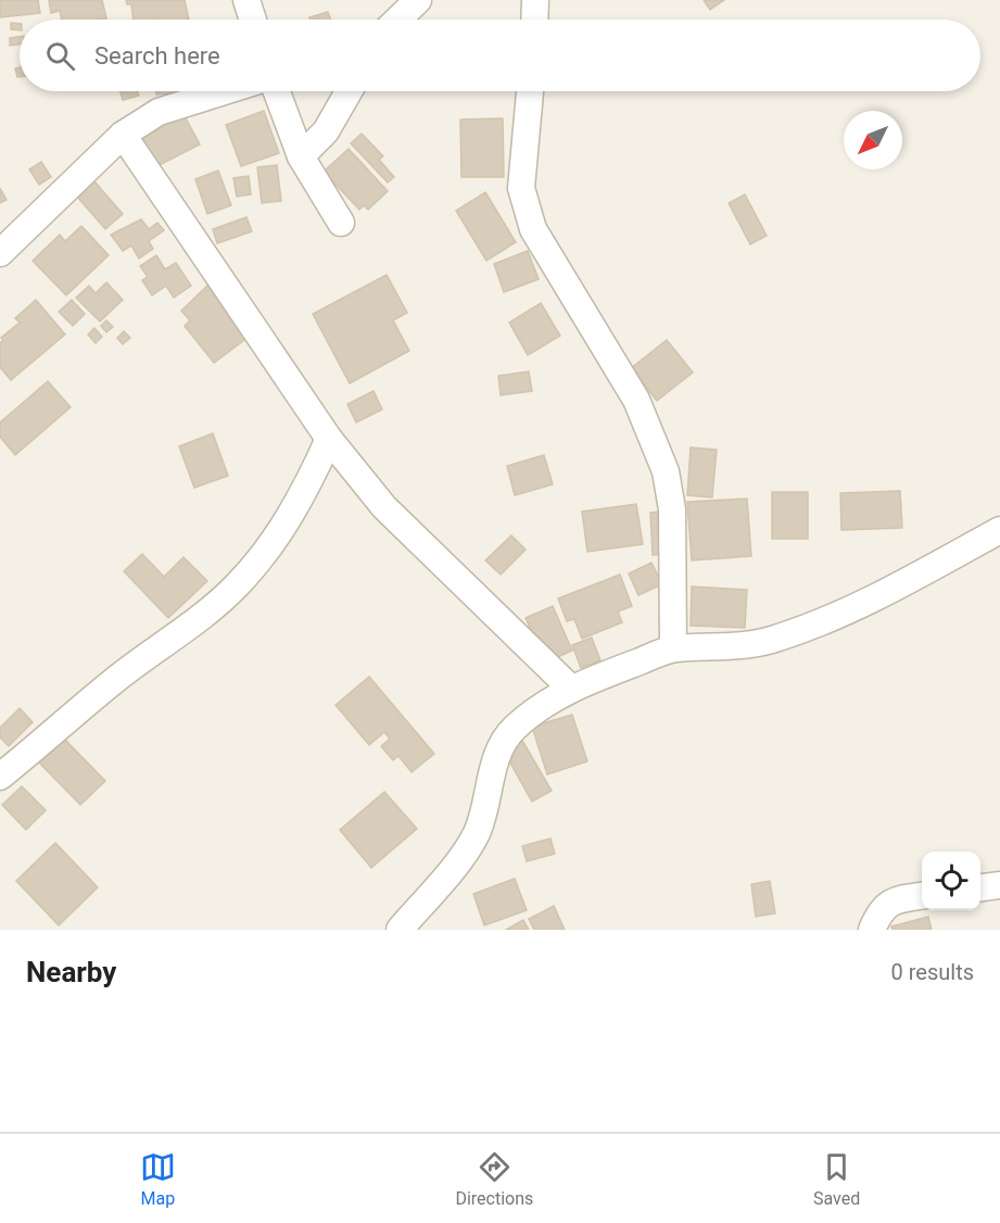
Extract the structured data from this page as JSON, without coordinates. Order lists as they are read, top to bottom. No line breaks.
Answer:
{"north":"bottom left","page":{"search":"Search here","heading":["Nearby","0 results"],"nav":["Map","Directions","Saved"]}}
